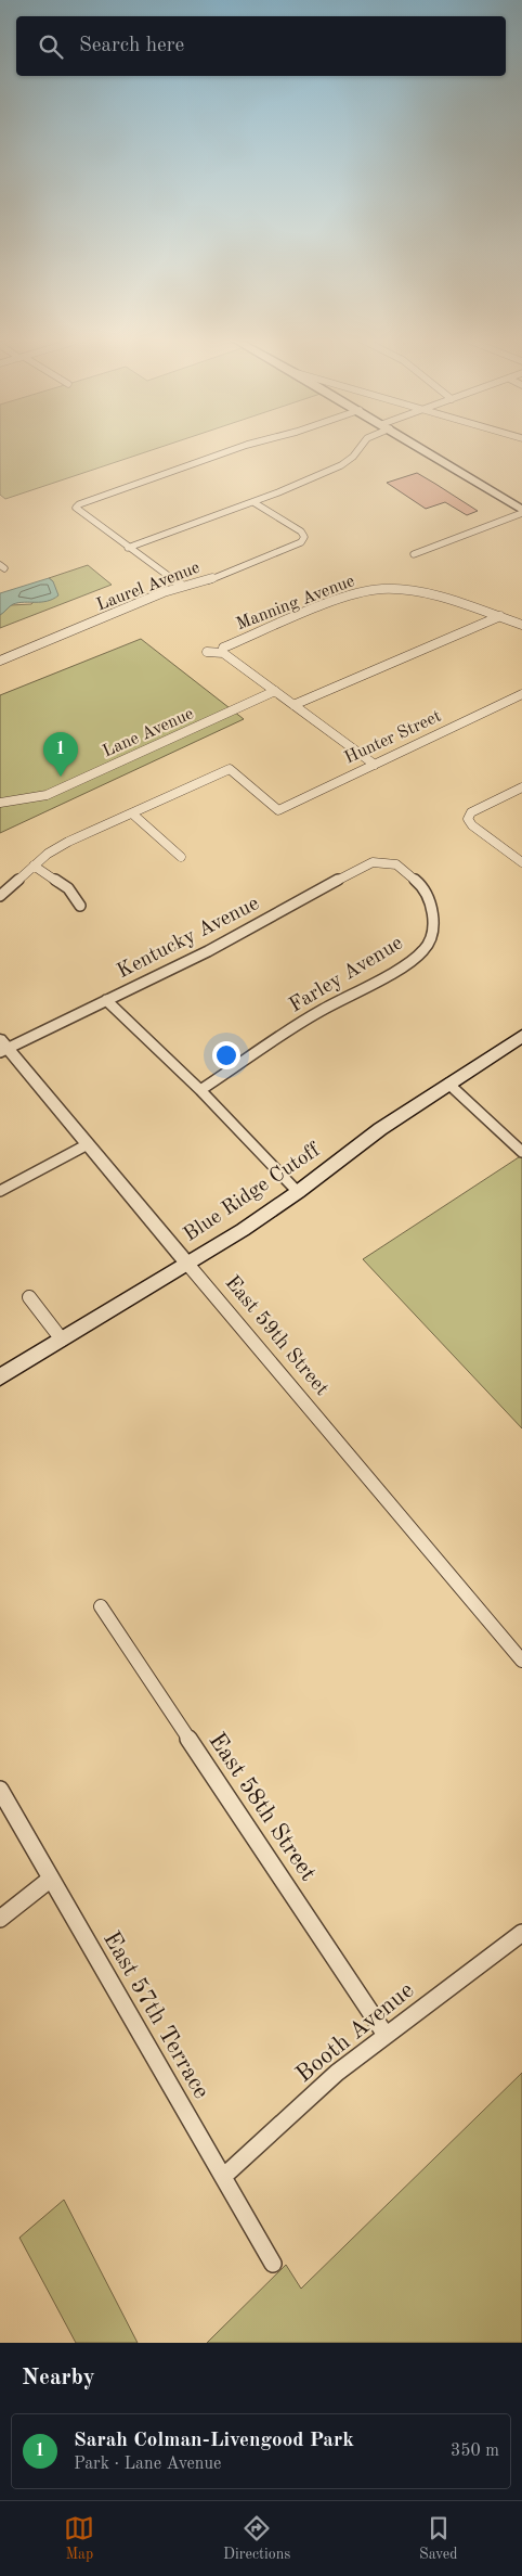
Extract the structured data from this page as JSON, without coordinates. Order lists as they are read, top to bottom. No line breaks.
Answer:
{"streets":{"main road":["Blue Ridge Cutoff"],"street":["Laurel Avenue","Manning Avenue","Lane Avenue","Hunter Street","Kentucky Avenue","Farley Avenue","East 59th Street","East 58th Street","East 57th Terrace","Booth Avenue"]},"crossings":[["Kentucky Avenue","Farley Avenue"],["Kentucky Avenue","East 59th Street"],["Blue Ridge Cutoff","East 59th Street"],["East 58th Street","Booth Avenue"],["East 57th Terrace","Booth Avenue"]],"page":{"search":"Search here","pins":"1","heading":"Nearby","list":[{"mark":"1","name":"Sarah Colman-Livengood Park","note":"Park · Lane Avenue","value":"350 m"}],"nav":["Map","Directions","Saved"]}}
